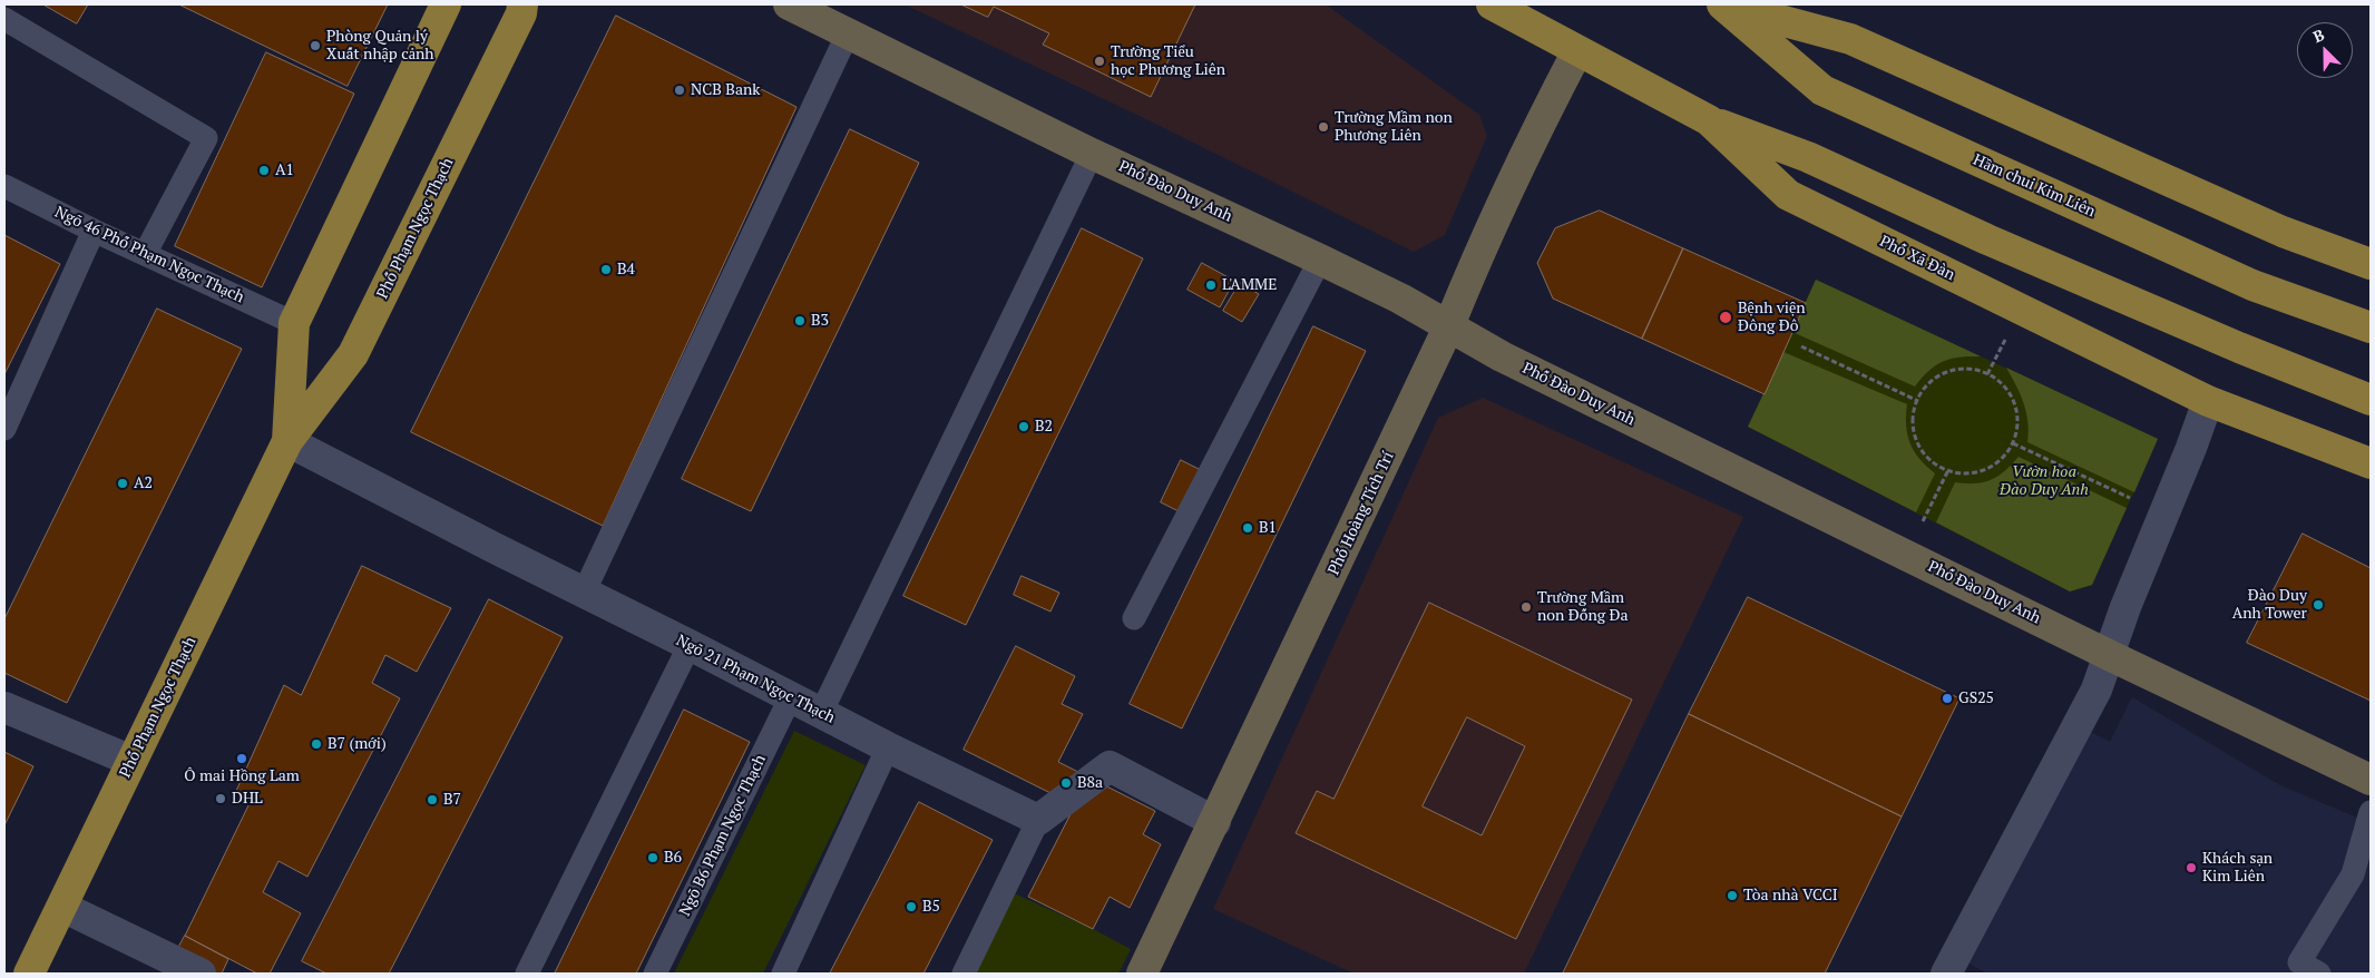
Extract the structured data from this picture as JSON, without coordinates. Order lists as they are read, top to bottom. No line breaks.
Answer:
{"streets":{"main road":["Hầm chui Kim Liên","Phố Phạm Ngọc Thạch","Phố Xã Đàn"],"street":["Phố Đào Duy Anh","Phố Hoàng Tích Trí","Ngõ 21 Phạm Ngọc Thạch"],"lane":["Ngõ 46 Phố Phạm Ngọc Thạch","Ngõ B6 Phạm Ngọc Thạch"]},"crossings":[["Phố Đào Duy Anh","Phố Hoàng Tích Trí"],["Phố Phạm Ngọc Thạch","Ngõ 46 Phố Phạm Ngọc Thạch"],["Phố Phạm Ngọc Thạch","Ngõ 21 Phạm Ngọc Thạch"],["Phố Xã Đàn","Phố Hoàng Tích Trí"],["Ngõ 21 Phạm Ngọc Thạch","Ngõ B6 Phạm Ngọc Thạch"]],"parks":["Vườn hoa Đào Duy Anh"],"places":["Phòng Quản lý Xuất nhập cảnh","Trường Tiểu học Phương Liên","NCB Bank","Trường Mầm non Phương Liên","A1","B4","L'AMME","Bệnh viện Đông Đô","B3","B2","A2","B1","Đào Duy Anh Tower","Trường Mầm non Đống Đa","GS25","B7 (mới)","Ô mai Hồng Lam","B8a","DHL","B7","B6","Khách sạn Kim Liên","Tòa nhà VCCI","B5"],"north":"top left"}
